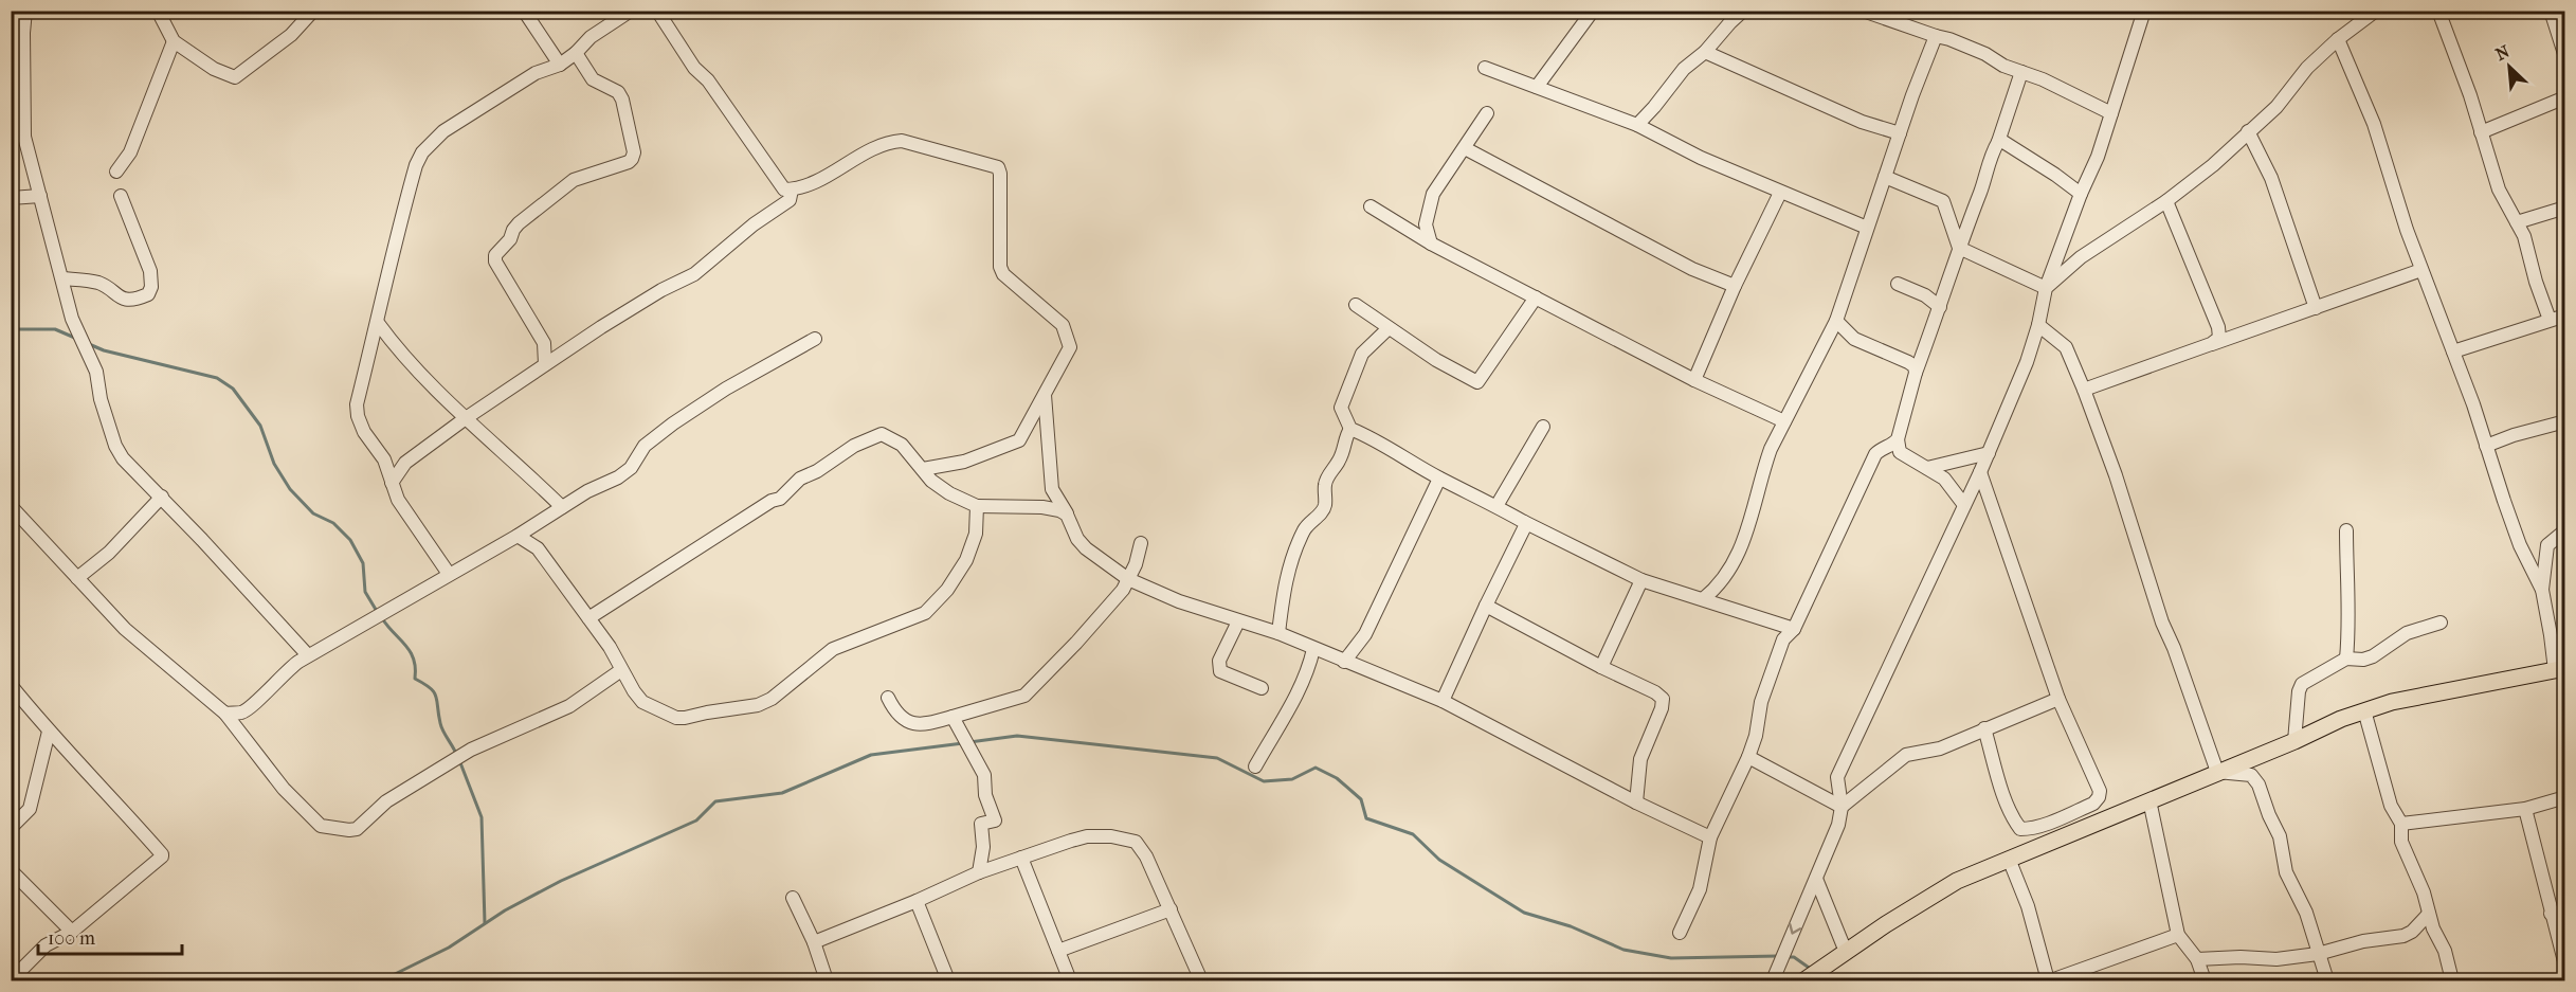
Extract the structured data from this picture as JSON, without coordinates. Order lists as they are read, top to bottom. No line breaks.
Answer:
{"scale_bar":"100 m","north":"top left"}
